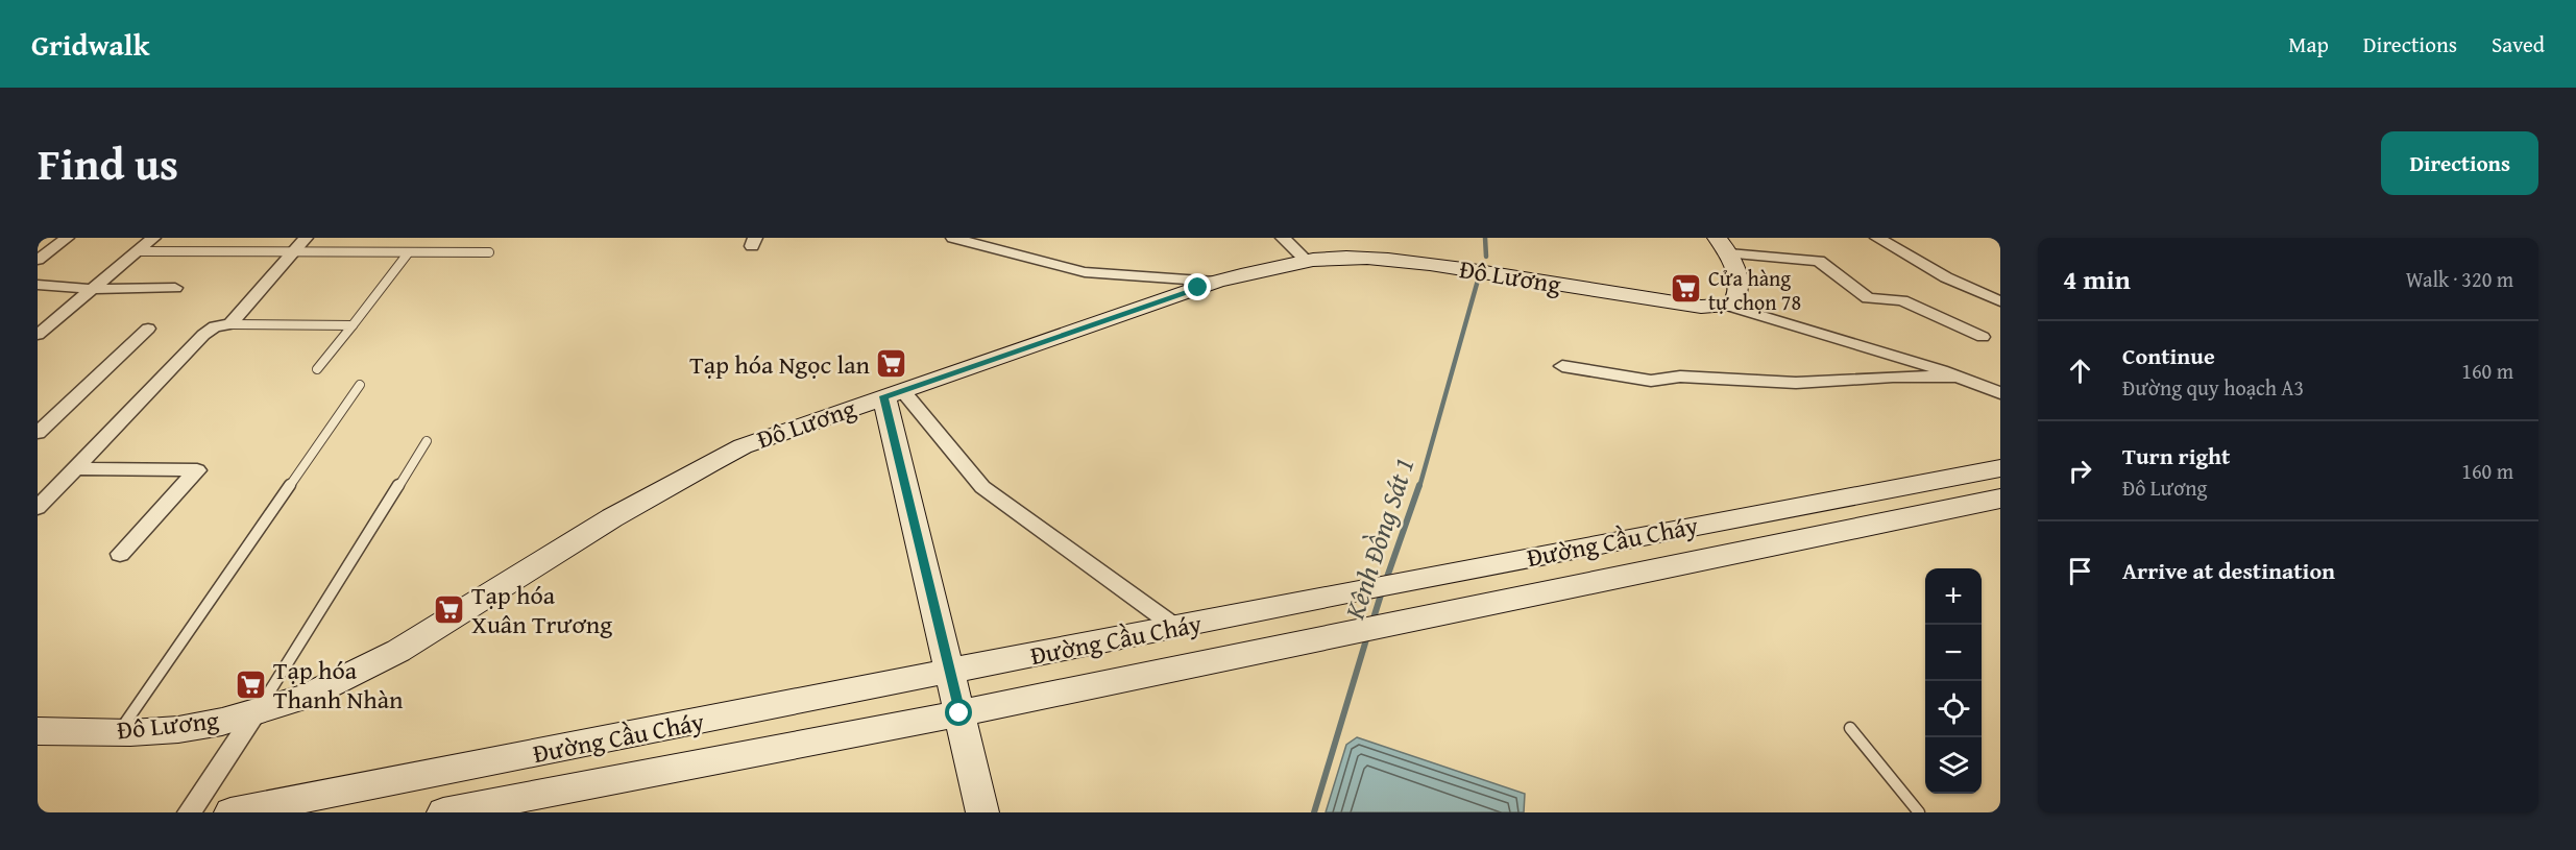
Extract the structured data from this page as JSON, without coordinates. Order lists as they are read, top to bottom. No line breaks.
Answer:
{"streets":{"main road":["Đô Lương","Đường Cầu Cháy"]},"water":["Kênh Đồng Sát 1"],"places":{"supermarket":["Cửa hàng tự chọn 78","Tạp hóa Ngọc lan","Tạp hóa Xuân Trương","Tạp hóa Thanh Nhàn"]},"page":{"header":"Gridwalk","nav":["Map","Directions","Saved"],"title":"Find us","buttons":"Directions","heading":["4 min","Walk · 320 m"],"list":[["Continue","Đường quy hoạch A3","160 m"],["Turn right","Đô Lương","160 m"],"Arrive at destination"],"map_buttons":["+","−"]}}
